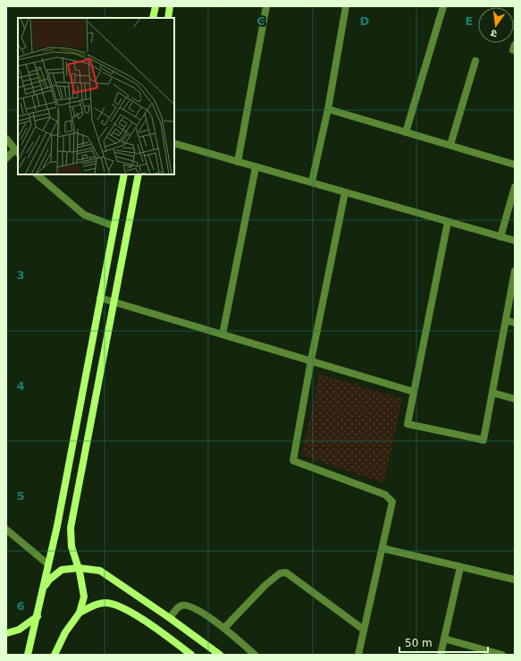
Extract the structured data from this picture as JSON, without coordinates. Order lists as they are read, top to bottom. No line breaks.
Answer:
{"scale_bar":"50 m","north":"bottom","grid":{"columns":["C","D","E"],"rows":["3","4","5","6"]}}
